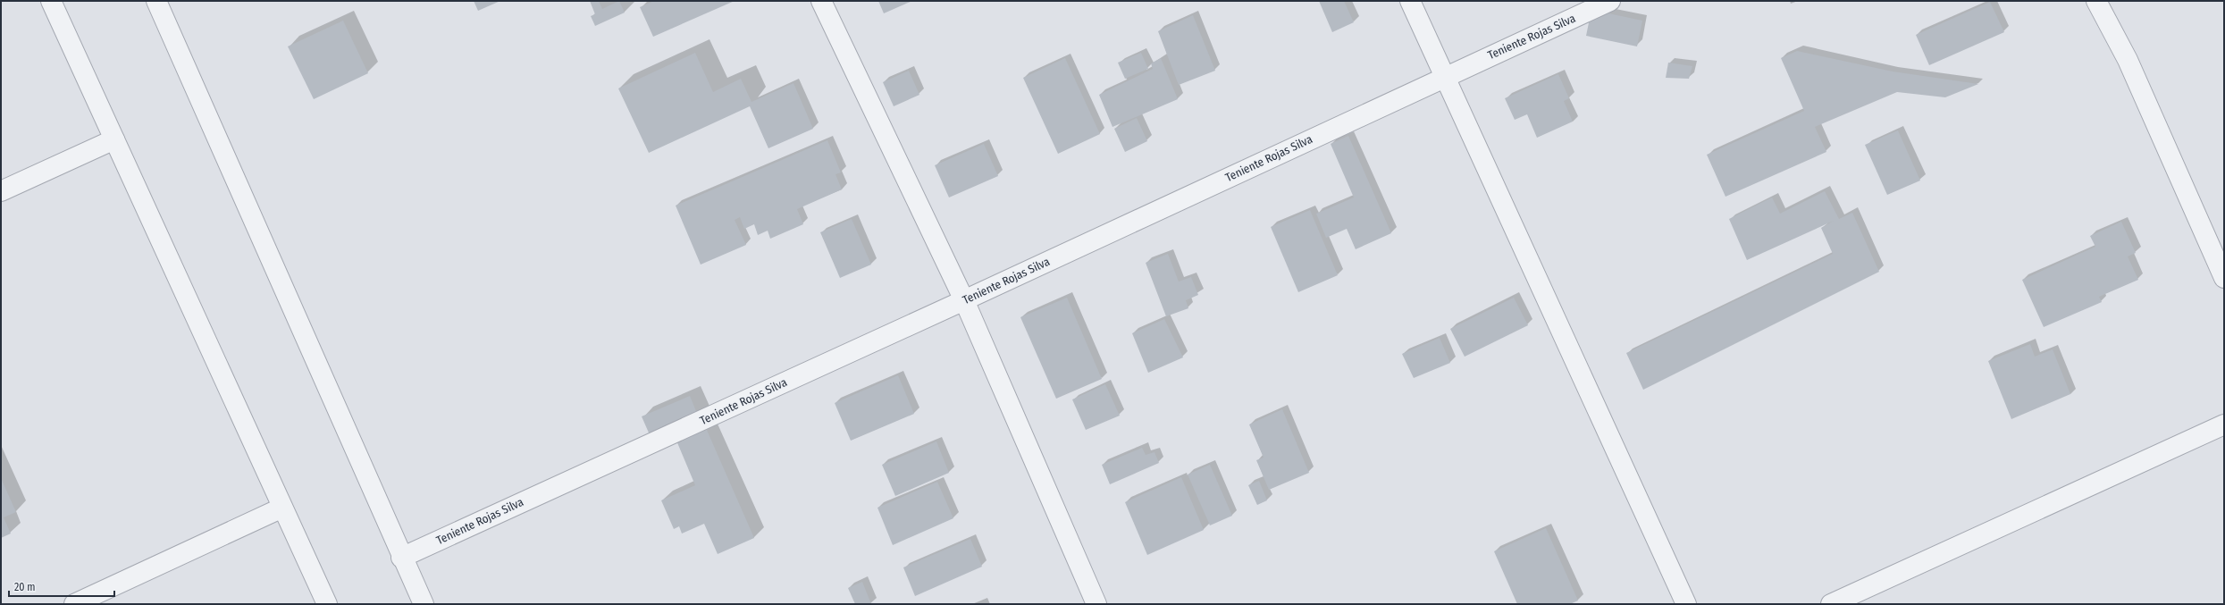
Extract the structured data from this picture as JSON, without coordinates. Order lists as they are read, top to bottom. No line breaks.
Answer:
{"streets":{"street":["Teniente Rojas Silva"]},"scale_bar":"20 m"}
